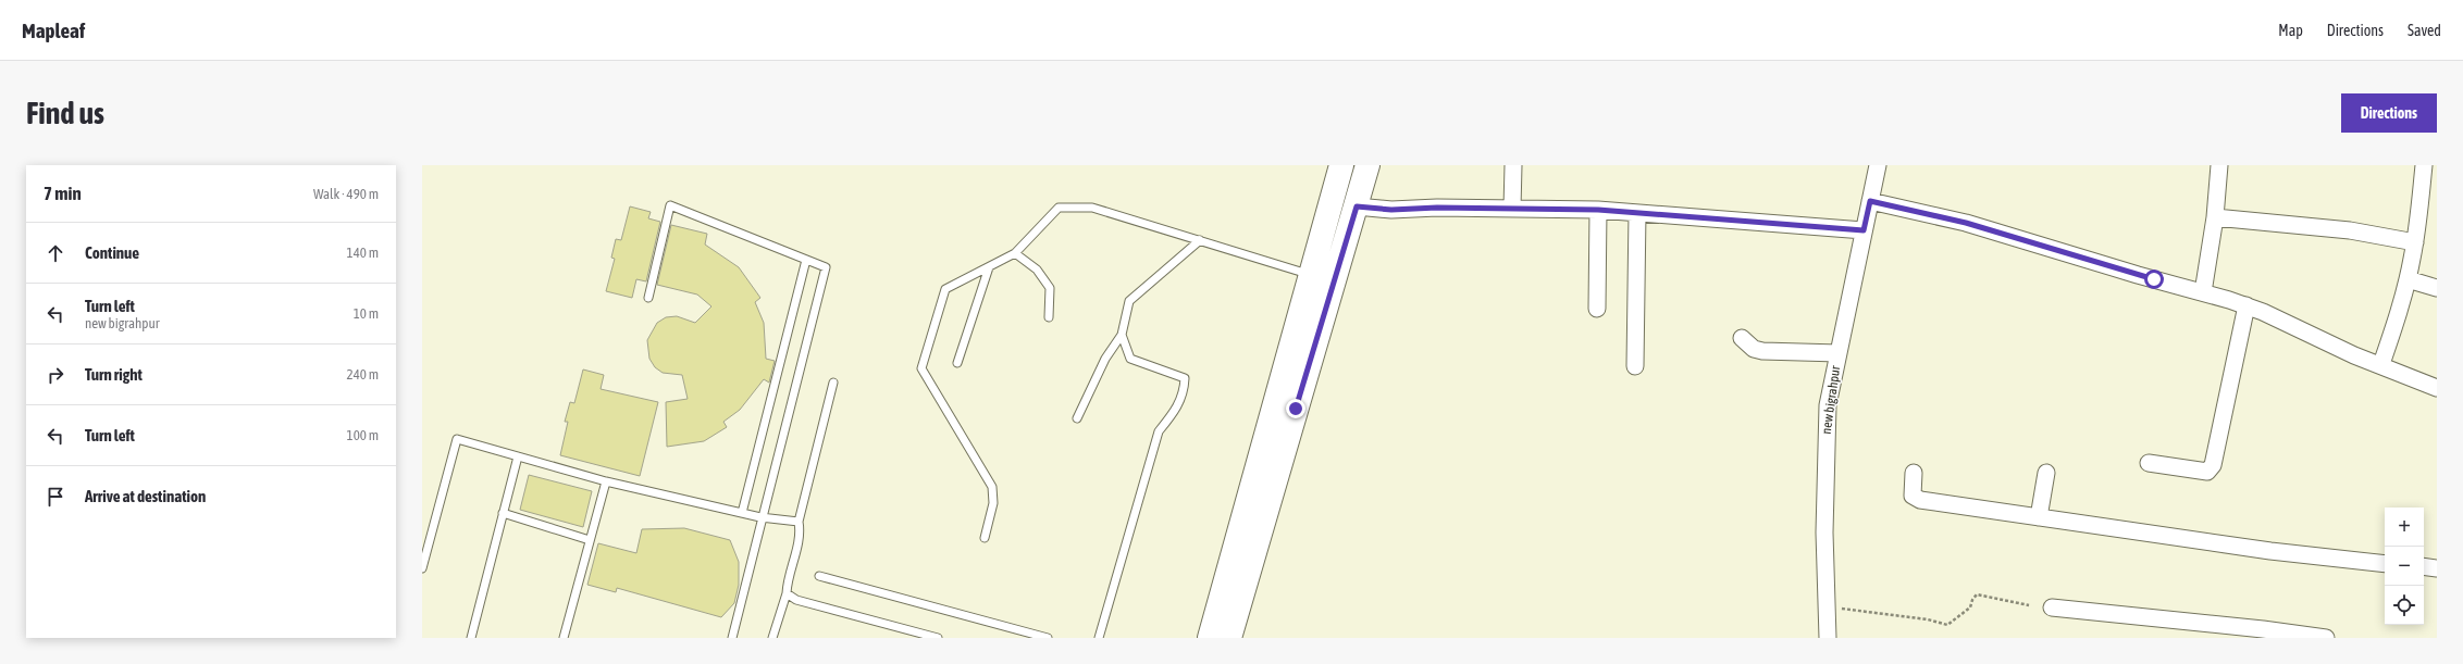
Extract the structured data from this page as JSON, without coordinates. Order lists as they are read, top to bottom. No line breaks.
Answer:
{"streets":{"street":["new bigrahpur"]},"page":{"header":"Mapleaf","nav":["Map","Directions","Saved"],"buttons":"Directions","title":"Find us","heading":["7 min","Walk · 490 m"],"list":[["Continue","140 m"],["Turn left","new bigrahpur","10 m"],["Turn right","240 m"],["Turn left","100 m"],"Arrive at destination"],"map_buttons":["+","−"]}}
